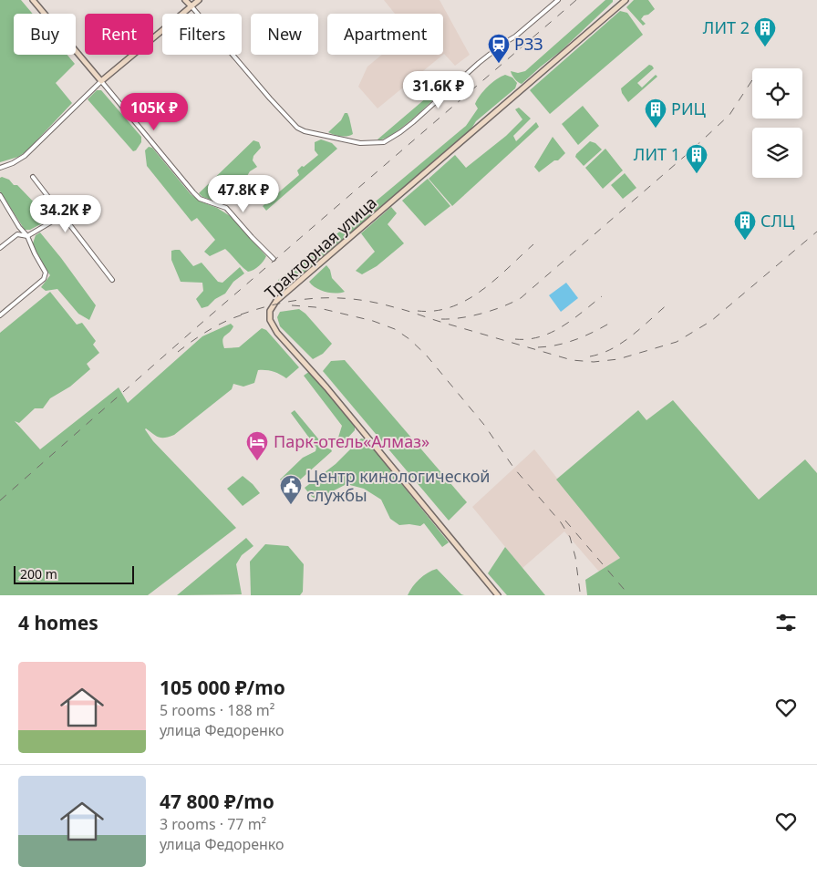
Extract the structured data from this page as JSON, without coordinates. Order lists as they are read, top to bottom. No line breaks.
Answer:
{"streets":{"main road":["Тракторная улица"]},"places":{"building":["ЛИТ 2","РИЦ","ЛИТ 1","СЛЦ"],"station":["РЗЗ"],"hotel":["Парк-отель«Алмаз»"],"public building":["Центр кинологической службы"]},"scale_bar":"200 m","page":{"chip":["Buy","Rent","Filters","New","Apartment"],"price":["31.6K ₽","105K ₽","47.8K ₽","34.2K ₽"],"scale":"200 m","heading":"4 homes","list":[{"name":"105 000 ₽/mo","note":"5 rooms · 188 m² · улица Федоренко"},{"name":"47 800 ₽/mo","note":"3 rooms · 77 m² · улица Федоренко"}]}}
